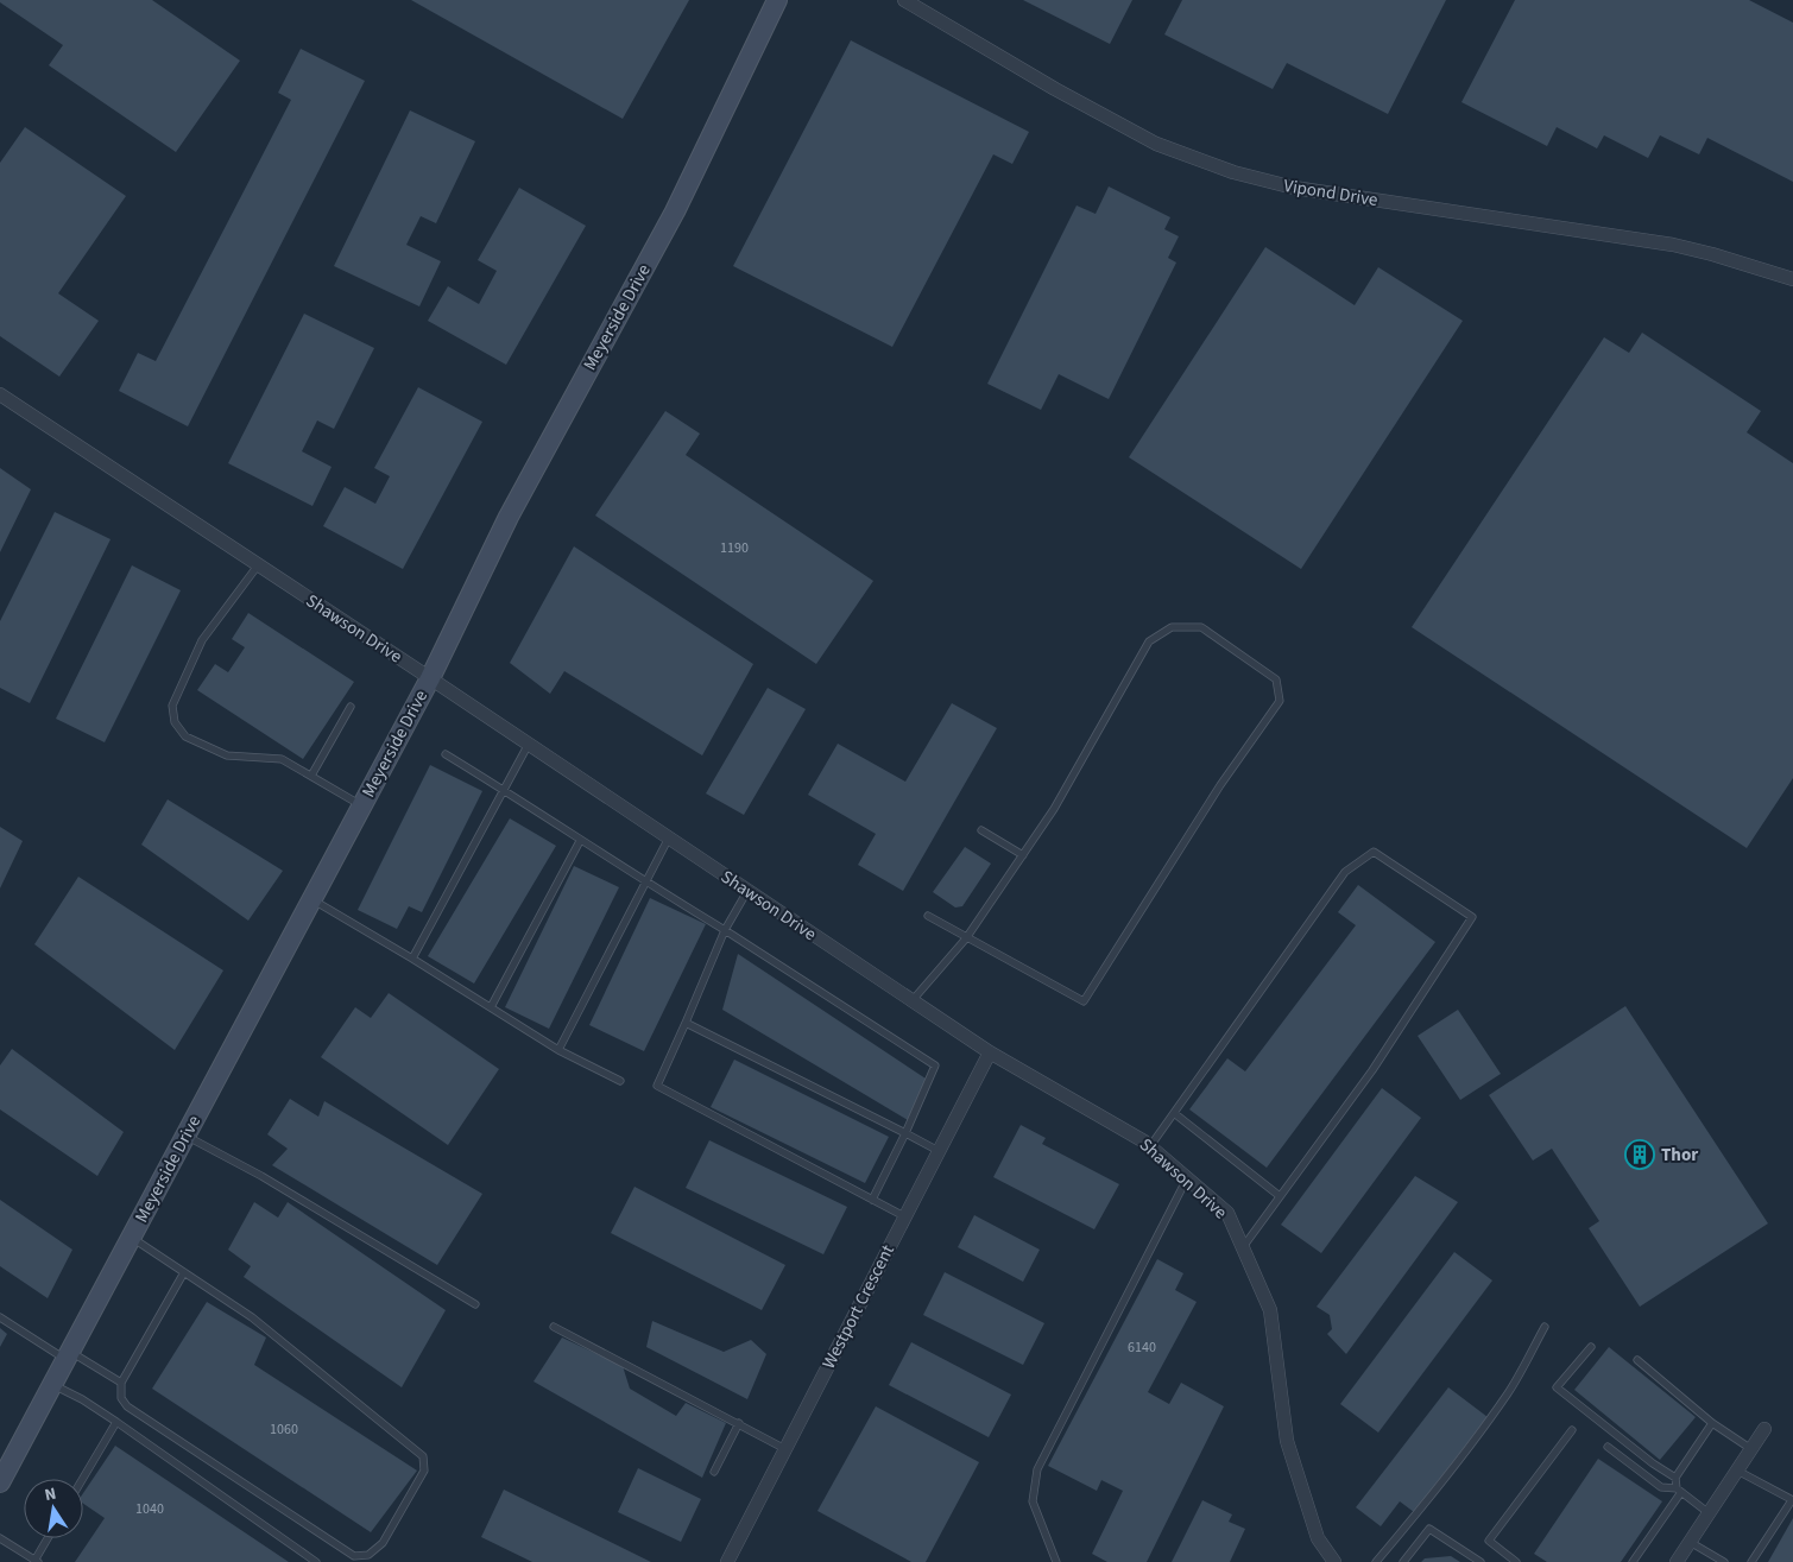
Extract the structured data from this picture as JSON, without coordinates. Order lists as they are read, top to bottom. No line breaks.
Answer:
{"streets":{"street":["Vipond Drive","Meyerside Drive","Shawson Drive","Westport Crescent"]},"crossings":[["Meyerside Drive","Shawson Drive"],["Shawson Drive","Westport Crescent"]],"places":{"building":["Thor"]},"house_numbers":["1190","6140","1060","1040"],"north":"top"}
